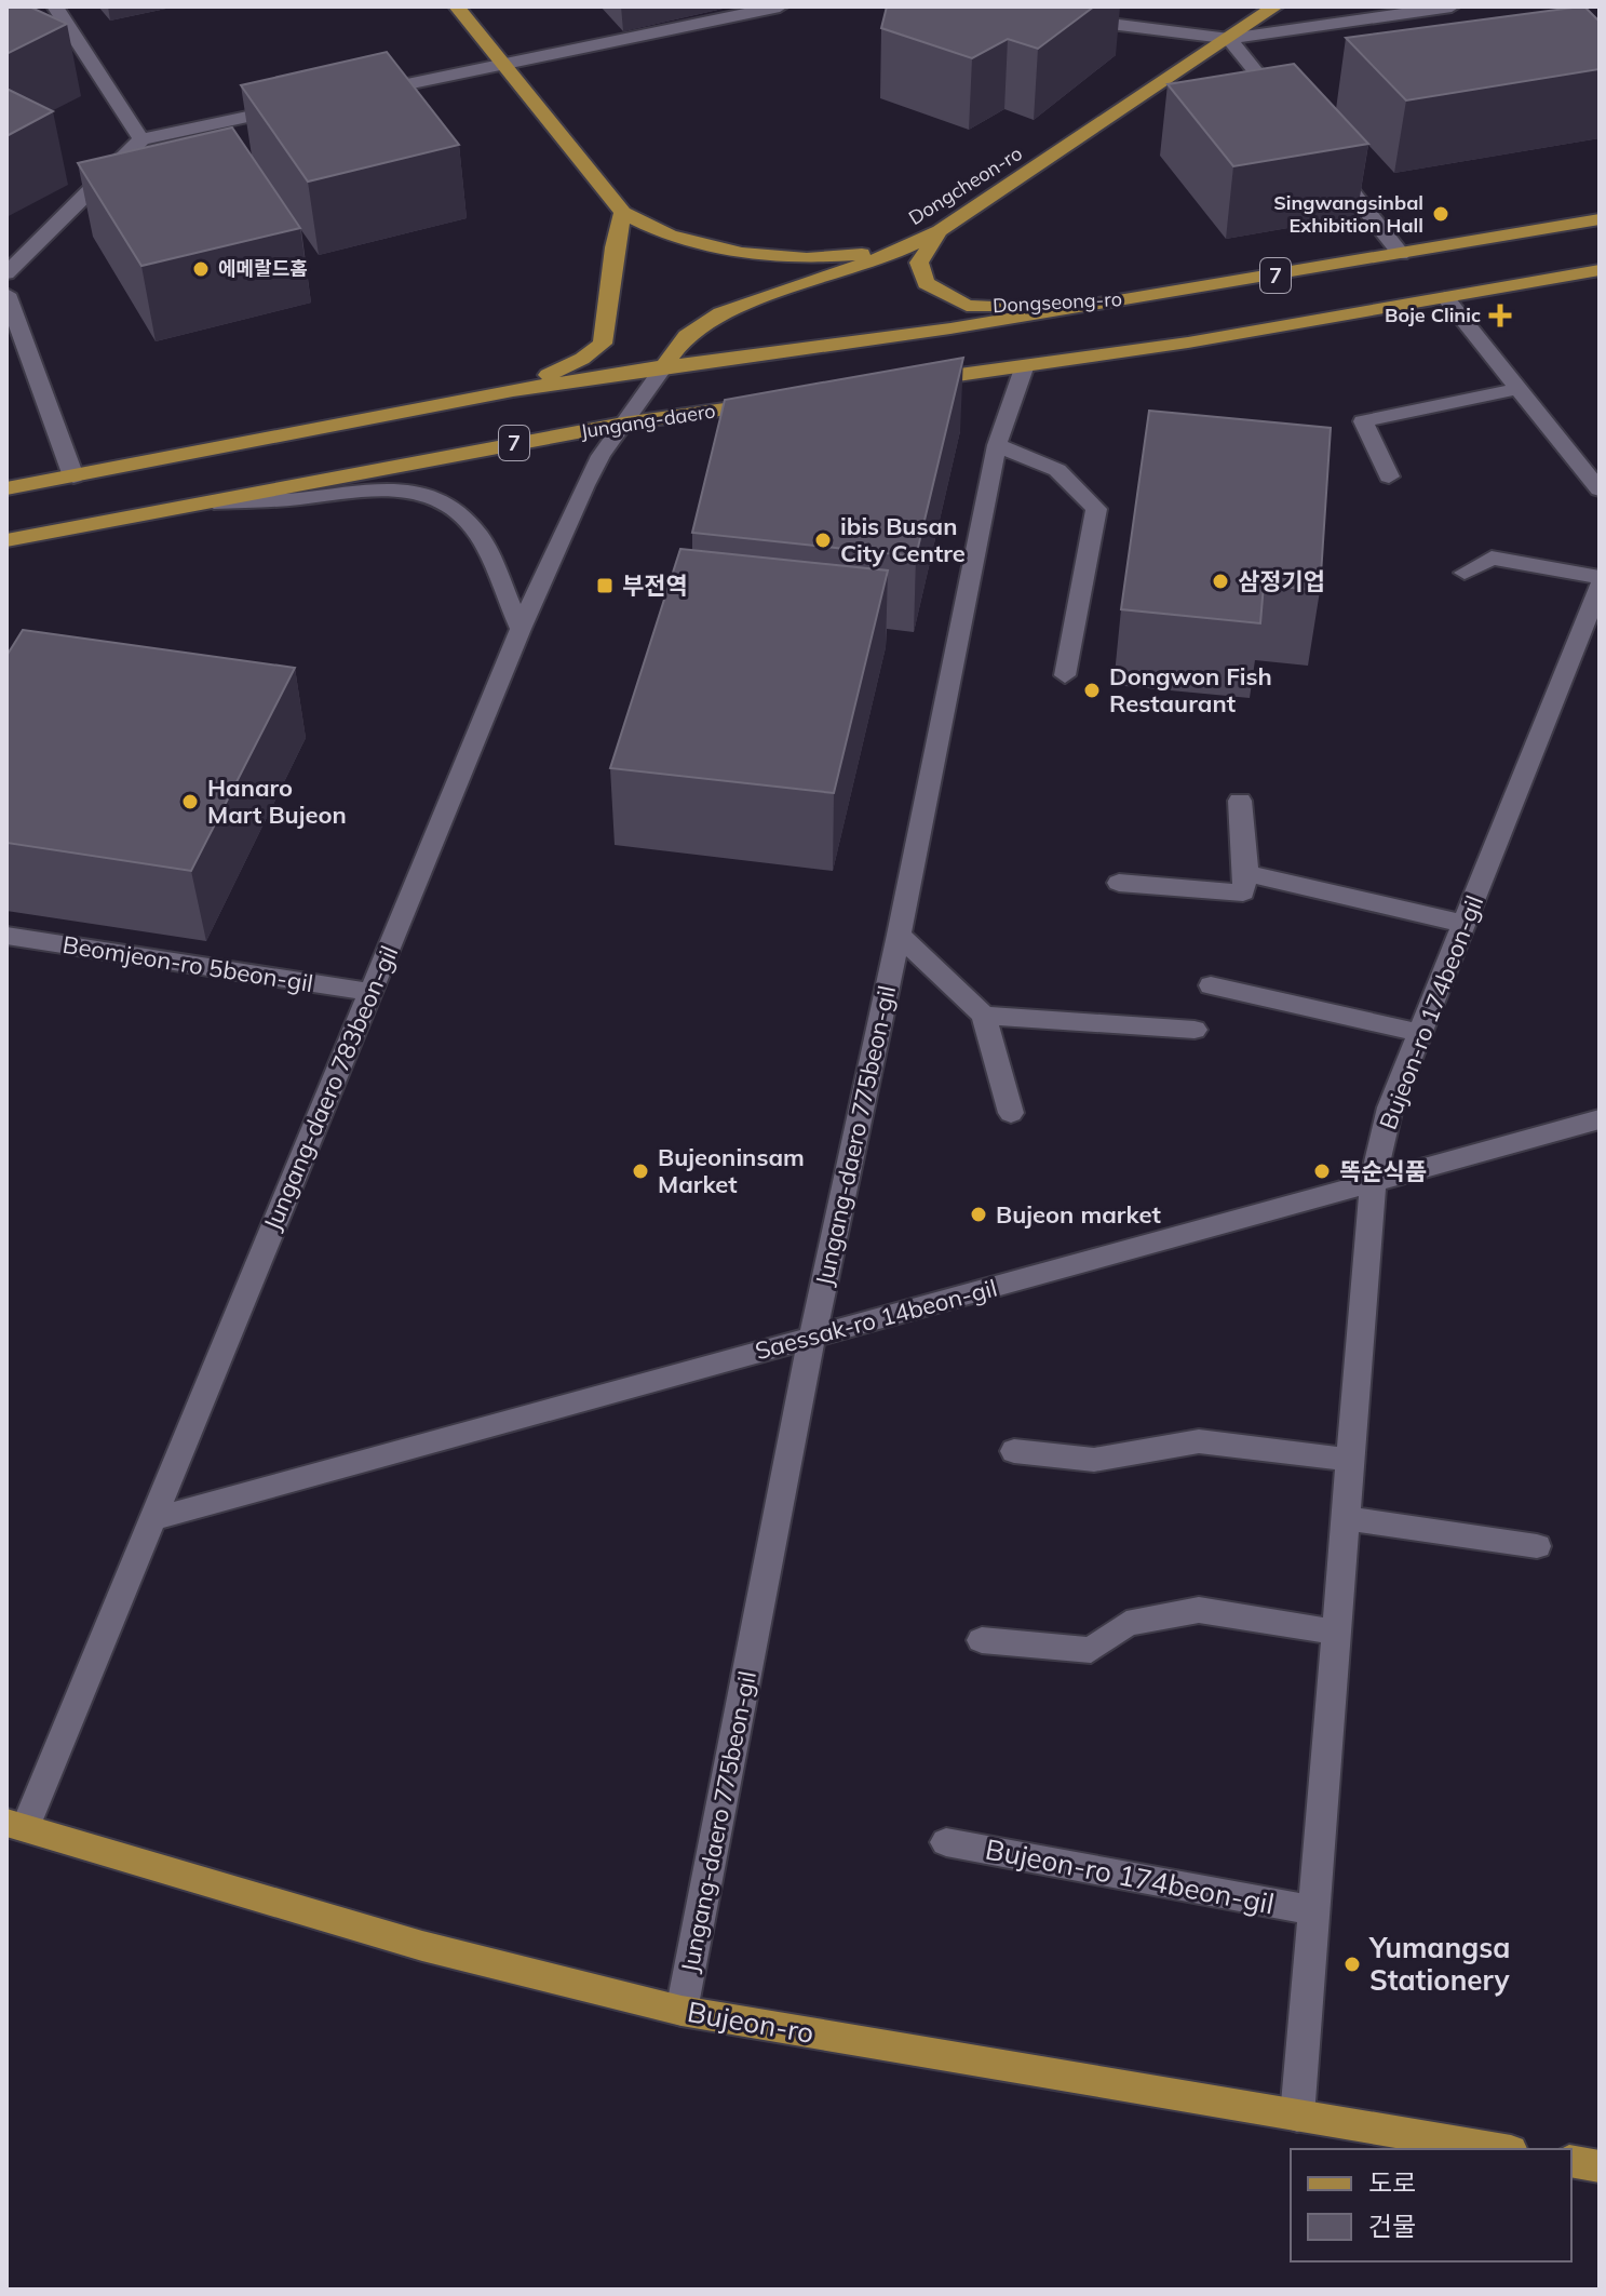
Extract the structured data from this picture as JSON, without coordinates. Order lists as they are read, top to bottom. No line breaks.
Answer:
{"streets":{"main road":["Dongcheon-ro","7","Dongseong-ro","Jungang-daero","Bujeon-ro"],"street":["Beomjeon-ro 5beon-gil","Bujeon-ro 174beon-gil","Jungang-daero 783beon-gil","Jungang-daero 775beon-gil","Saessak-ro 14beon-gil"]},"crossings":[["Dongcheon-ro","7"],["Dongcheon-ro","Dongseong-ro"],["Dongcheon-ro","Jungang-daero 783beon-gil"],["7","Dongseong-ro"],["7","Jungang-daero 783beon-gil"],["7","Jungang-daero 775beon-gil"],["Jungang-daero","Jungang-daero 783beon-gil"],["Beomjeon-ro 5beon-gil","Jungang-daero 783beon-gil"],["Bujeon-ro 174beon-gil","Saessak-ro 14beon-gil"],["Bujeon-ro 174beon-gil","Bujeon-ro"],["Jungang-daero 783beon-gil","Saessak-ro 14beon-gil"],["Jungang-daero 783beon-gil","Bujeon-ro"],["Jungang-daero 775beon-gil","Saessak-ro 14beon-gil"],["Jungang-daero 775beon-gil","Bujeon-ro"]],"places":{"other":["Singwangsinbal Exhibition Hall","에메랄드홈","ibis Busan City Centre","삼정기업","Dongwon Fish Restaurant","Hanaro Mart Bujeon","Bujeoninsam Market","똑순식품","Bujeon market","Yumangsa Stationery"],"health":["Boje Clinic"],"transit":["부전역"]},"legend":["도로","건물"]}
